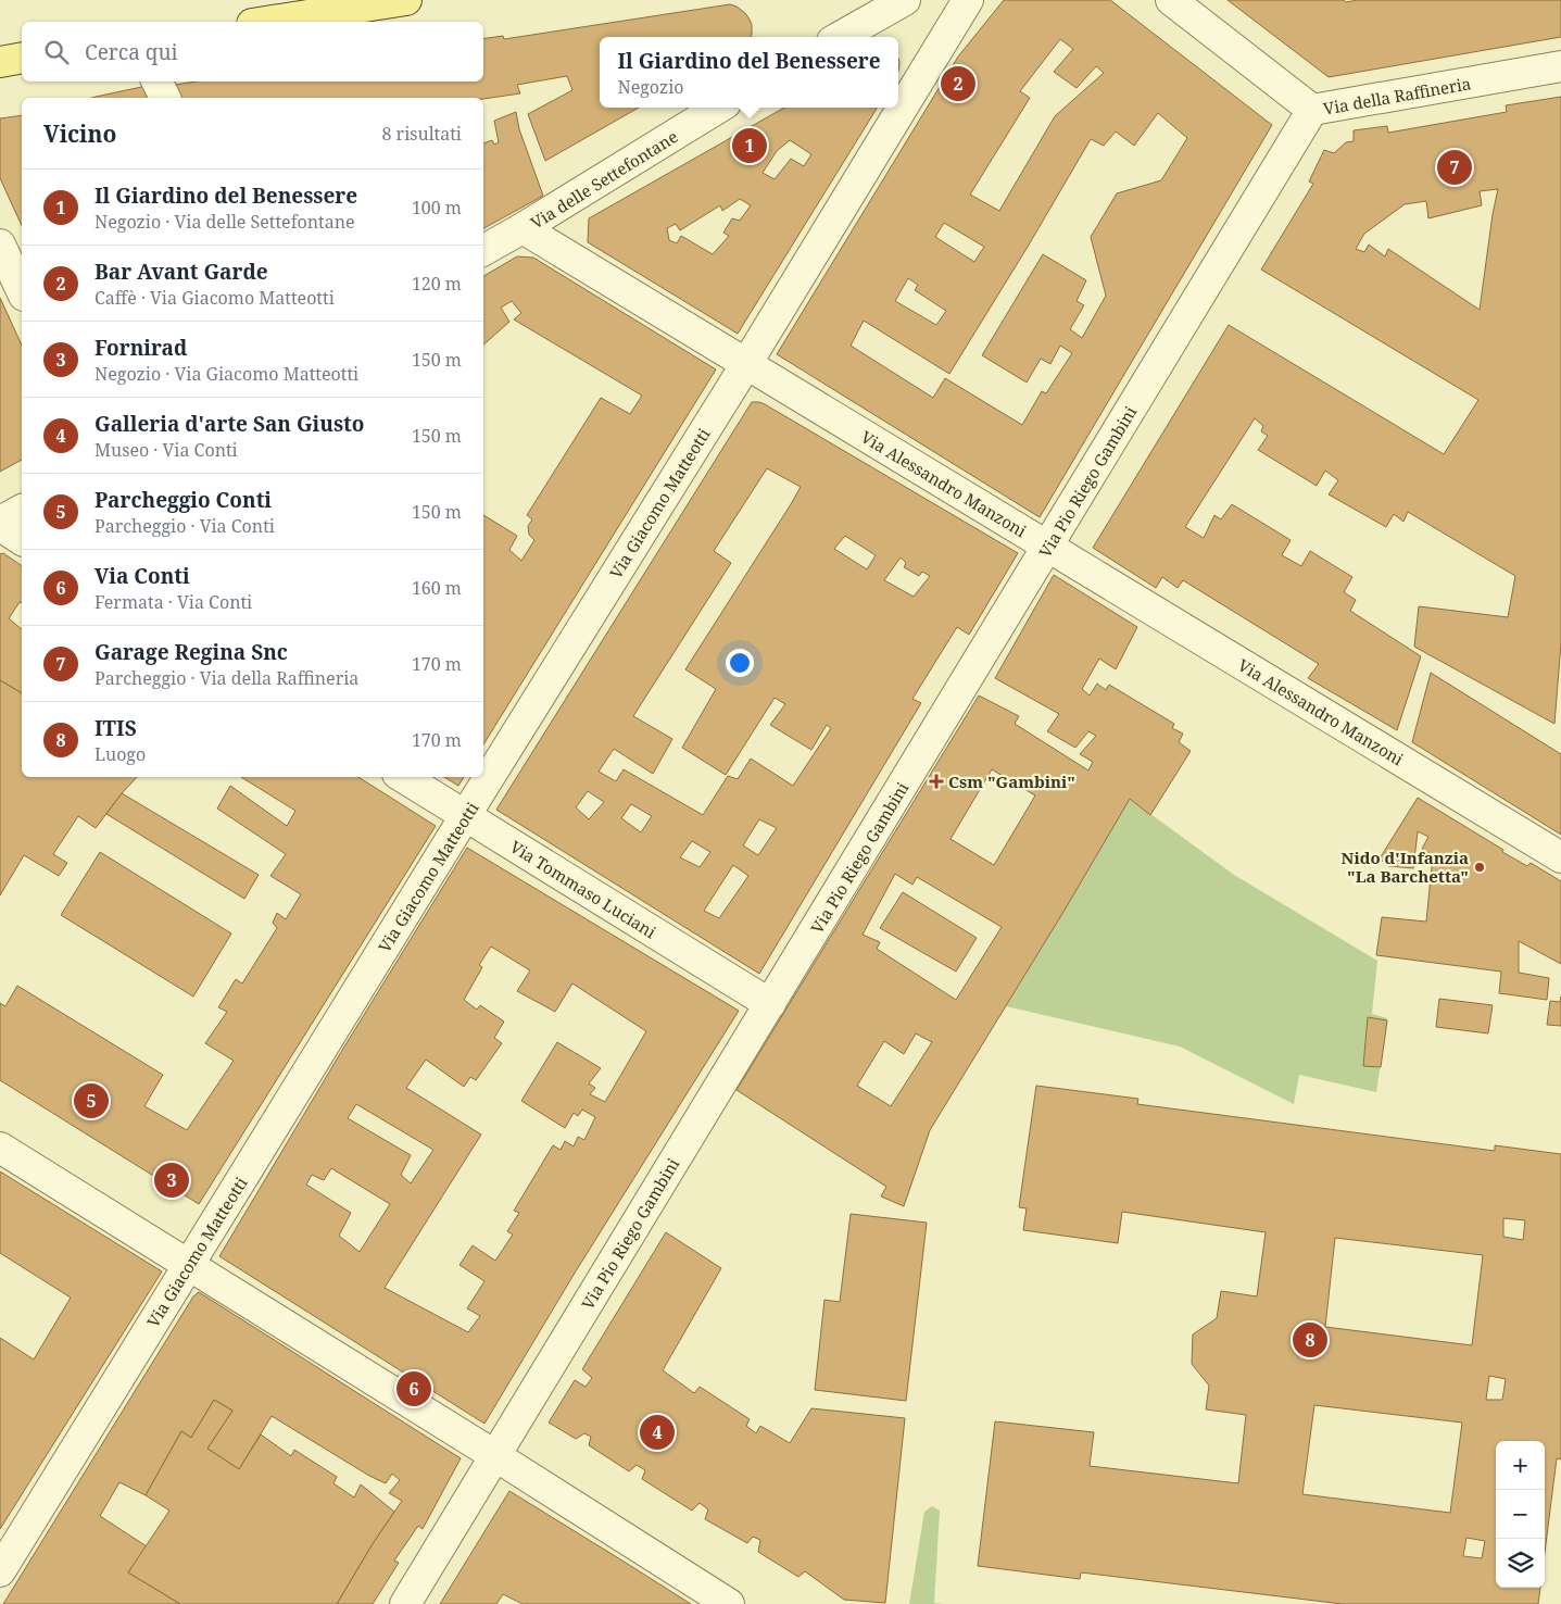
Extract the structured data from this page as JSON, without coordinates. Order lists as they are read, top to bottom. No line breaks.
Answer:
{"streets":{"street":["Via della Raffineria","Via delle Settefontane","Via Pio Riego Gambini","Via Alessandro Manzoni","Via Giacomo Matteotti","Via Tommaso Luciani"]},"crossings":[["Via della Raffineria","Via Pio Riego Gambini"],["Via delle Settefontane","Via Alessandro Manzoni"],["Via Pio Riego Gambini","Via Alessandro Manzoni"],["Via Pio Riego Gambini","Via Tommaso Luciani"],["Via Alessandro Manzoni","Via Giacomo Matteotti"],["Via Giacomo Matteotti","Via Tommaso Luciani"]],"places":{"health":["Csm \"Gambini\""],"other":["Nido d'Infanzia \"La Barchetta\""]},"page":{"search":"Cerca qui","popup":["Il Giardino del Benessere","Negozio"],"pins":["2","1","7","5","3","8","6","4"],"heading":["Vicino","8 risultati"],"list":[{"mark":"1","name":"Il Giardino del Benessere","note":"Negozio · Via delle Settefontane","value":"100 m"},{"mark":"2","name":"Bar Avant Garde","note":"Caffè · Via Giacomo Matteotti","value":"120 m"},{"mark":"3","name":"Fornirad","note":"Negozio · Via Giacomo Matteotti","value":"150 m"},{"mark":"4","name":"Galleria d'arte San Giusto","note":"Museo · Via Conti","value":"150 m"},{"mark":"5","name":"Parcheggio Conti","note":"Parcheggio · Via Conti","value":"150 m"},{"mark":"6","name":"Via Conti","note":"Fermata · Via Conti","value":"160 m"},{"mark":"7","name":"Garage Regina Snc","note":"Parcheggio · Via della Raffineria","value":"170 m"},{"mark":"8","name":"ITIS","note":"Luogo","value":"170 m"}],"map_buttons":["+","−"]}}
